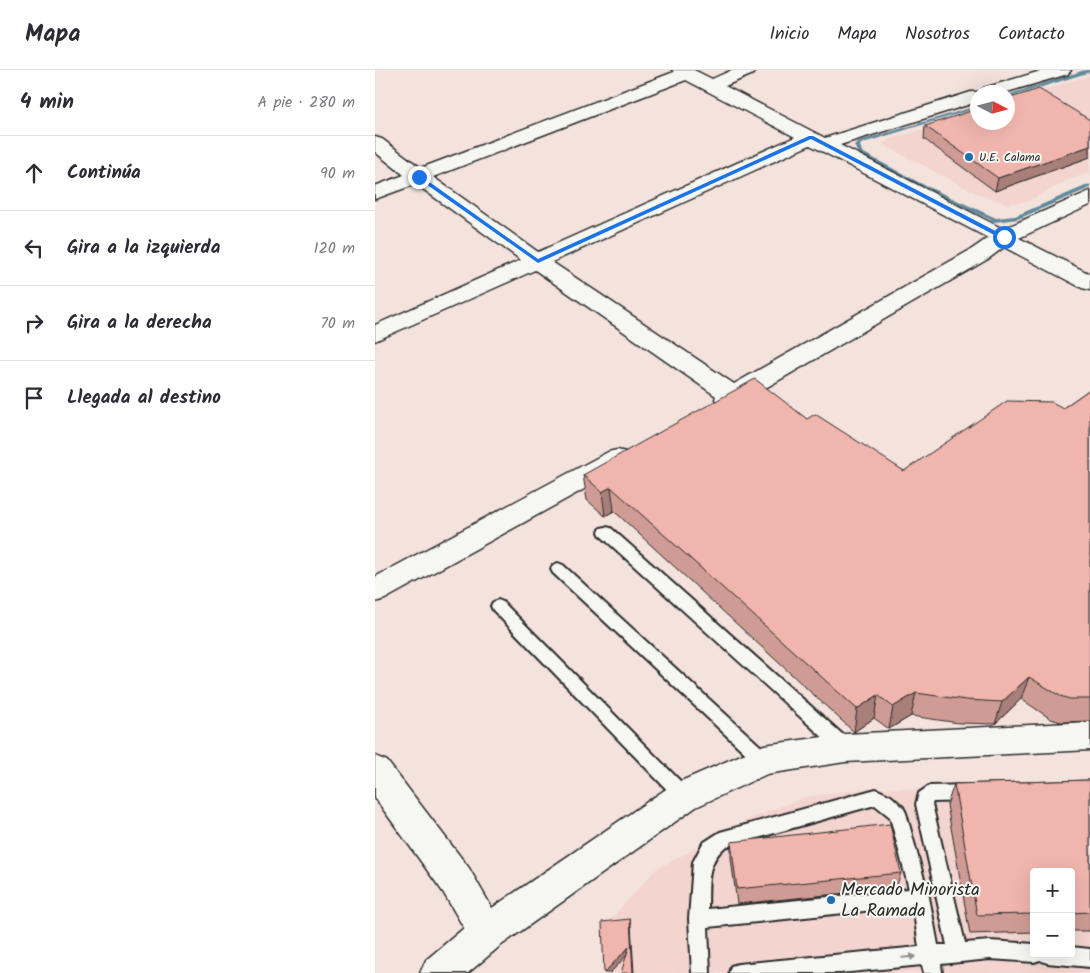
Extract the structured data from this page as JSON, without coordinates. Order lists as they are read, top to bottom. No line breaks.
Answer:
{"places":["U.E. Calama","Mercado Minorista La Ramada"],"north":"right","page":{"header":"Mapa","nav":["Inicio","Mapa","Nosotros","Contacto"],"heading":["4 min","A pie · 280 m"],"list":[["Continúa","90 m"],["Gira a la izquierda","120 m"],["Gira a la derecha","70 m"],"Llegada al destino"],"map_buttons":["+","−"]}}
